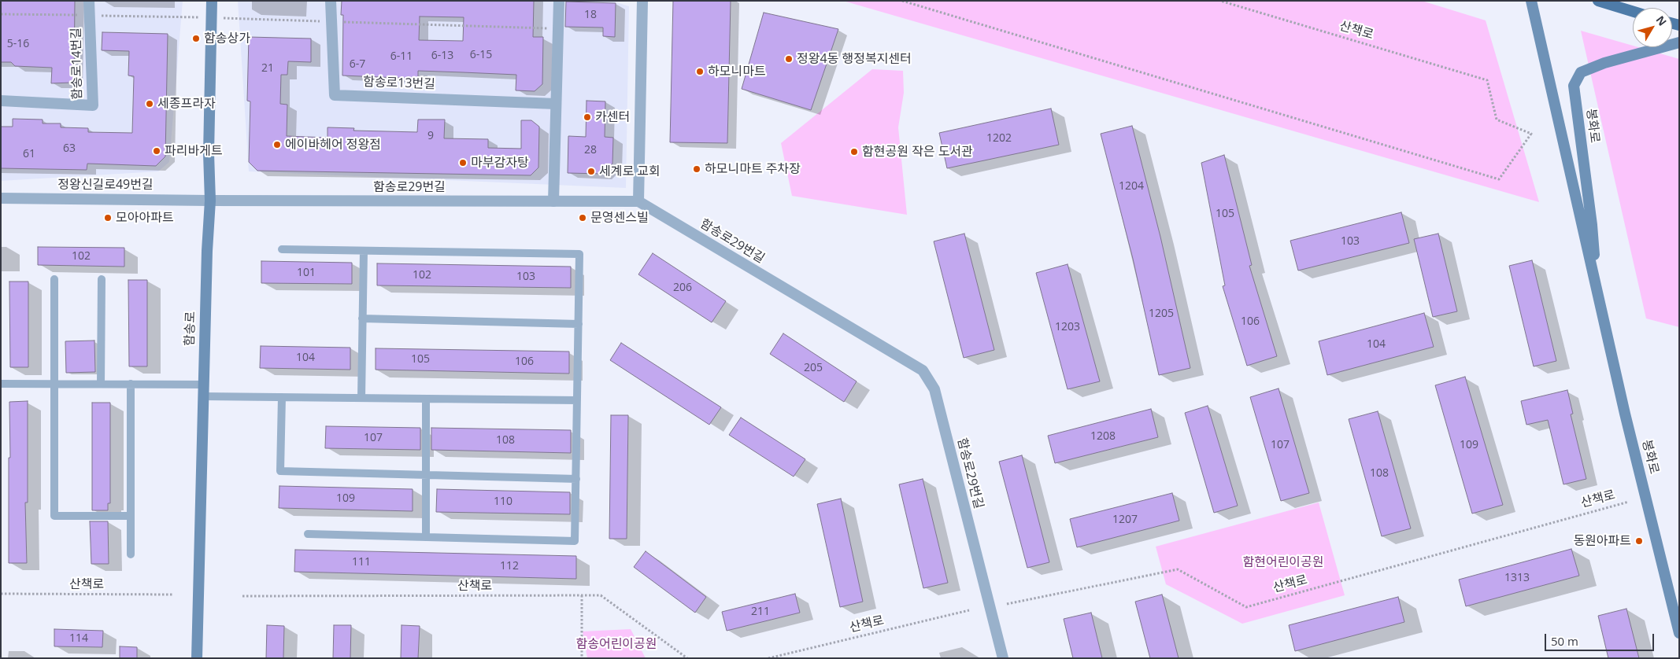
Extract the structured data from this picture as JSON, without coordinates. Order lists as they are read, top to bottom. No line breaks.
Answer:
{"streets":{"main road":["봉화로","함송로"],"street":["함송로14번길","함송로13번길","정왕신길로49번길","함송로29번길"],"path":["산책로"]},"crossings":[["정왕신길로49번길","함송로29번길"],["정왕신길로49번길","함송로"],["함송로29번길","함송로"]],"parks":["함현어린이공원","함송어린이공원"],"places":["함송상가","정왕4동 행정복지센터","하모니마트","세종프라자","카센터","에이바헤어 정왕점","파리바게트","함현공원 작은 도서관","마부감자탕","하모니마트 주차장","세계로 교회","모아아파트","문영센스빌","동원아파트"],"house_numbers":["18","5-16","6-15","6-13","6-11","6-7","21","9","1202","63","28","61","1204","105","103","102","101","102","103","206","1205","106","1203","104","104","105","106","205","1208","107","108","107","109","108","109","110","1207","111","112","1313","211","114"],"scale_bar":"50 m","north":"top right"}
